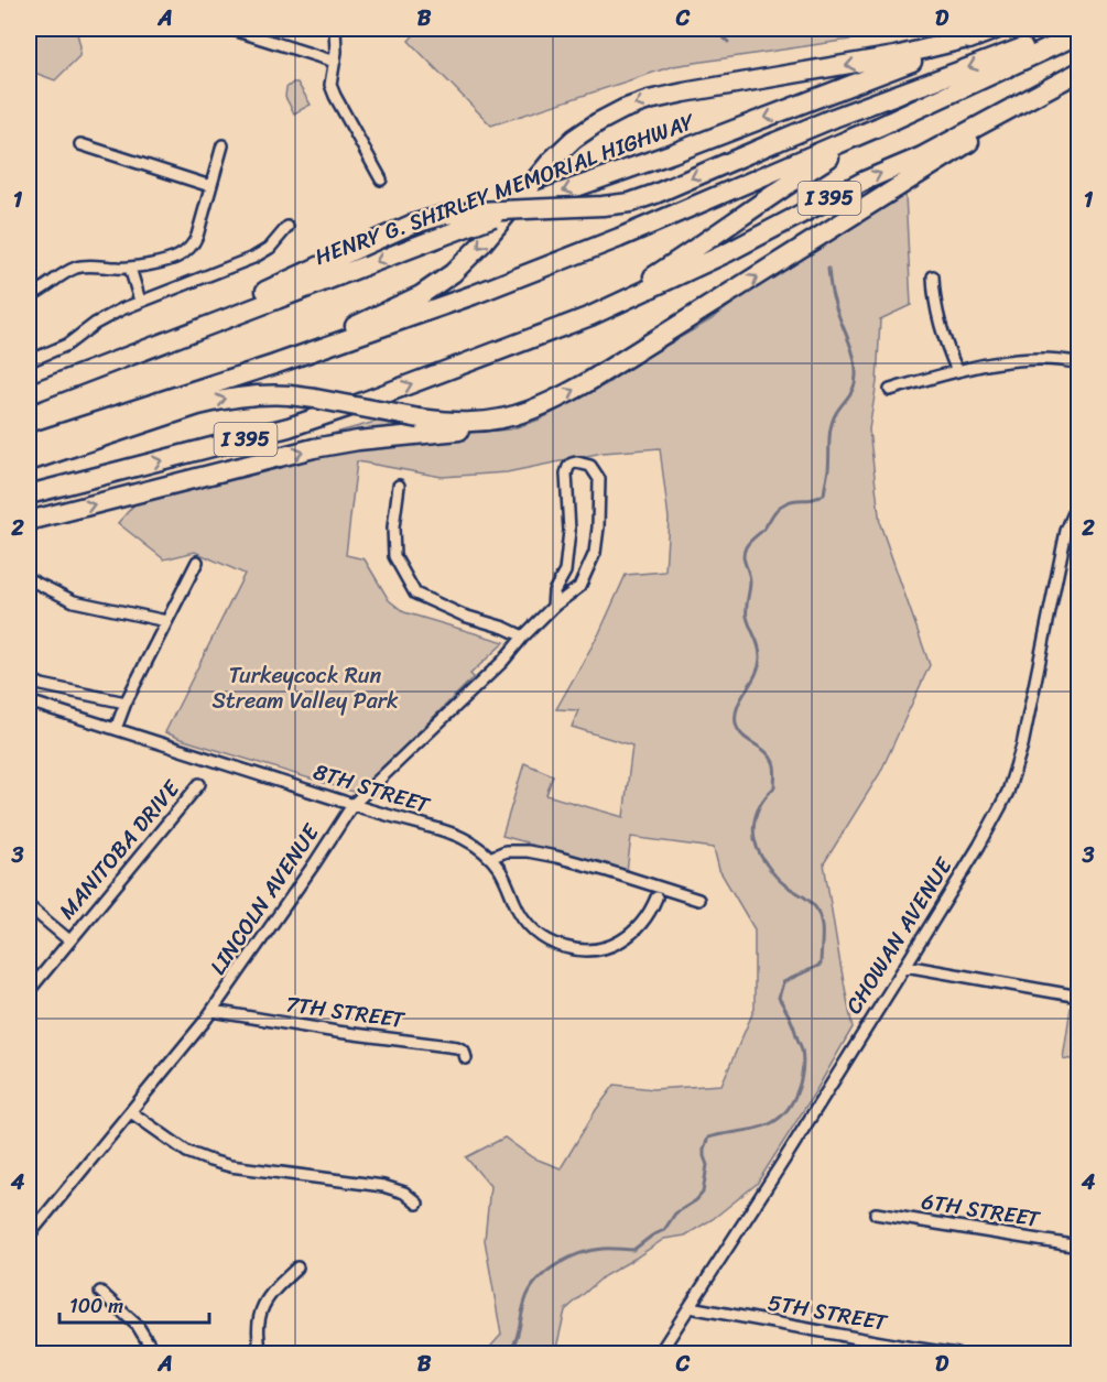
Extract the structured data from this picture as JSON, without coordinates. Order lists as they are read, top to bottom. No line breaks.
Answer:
{"streets":{"highway":["HENRY G. SHIRLEY MEMORIAL HIGHWAY","I 395"],"street":["8TH STREET","MANITOBA DRIVE","LINCOLN AVENUE","CHOWAN AVENUE","7TH STREET","6TH STREET","5TH STREET"]},"crossings":[["8TH STREET","LINCOLN AVENUE"],["LINCOLN AVENUE","7TH STREET"],["CHOWAN AVENUE","5TH STREET"]],"parks":["Turkeycock Run Stream Valley Park"],"scale_bar":"100 m","grid":{"columns":["A","B","C","D"],"rows":["1","2","3","4"]}}
